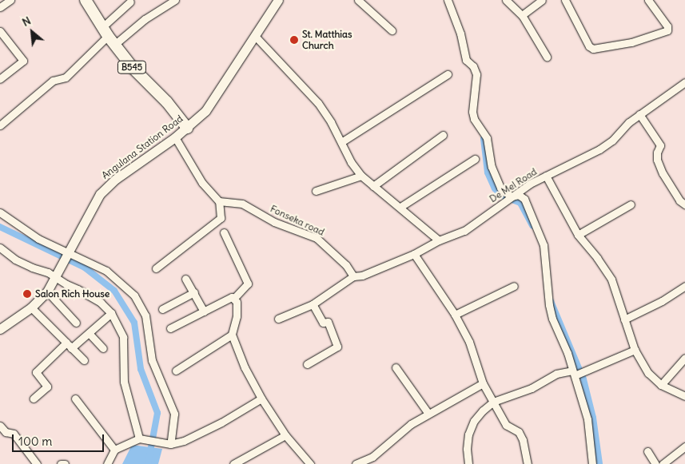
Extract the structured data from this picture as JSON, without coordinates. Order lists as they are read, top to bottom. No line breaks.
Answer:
{"streets":{"main road":["B545"],"street":["Angulana Station Road","De Mel Road","Fonseka road"]},"crossings":[["B545","Angulana Station Road"],["De Mel Road","Fonseka road"]],"places":["St. Matthias Church","Salon Rich House"],"scale_bar":"100 m","north":"top left"}
